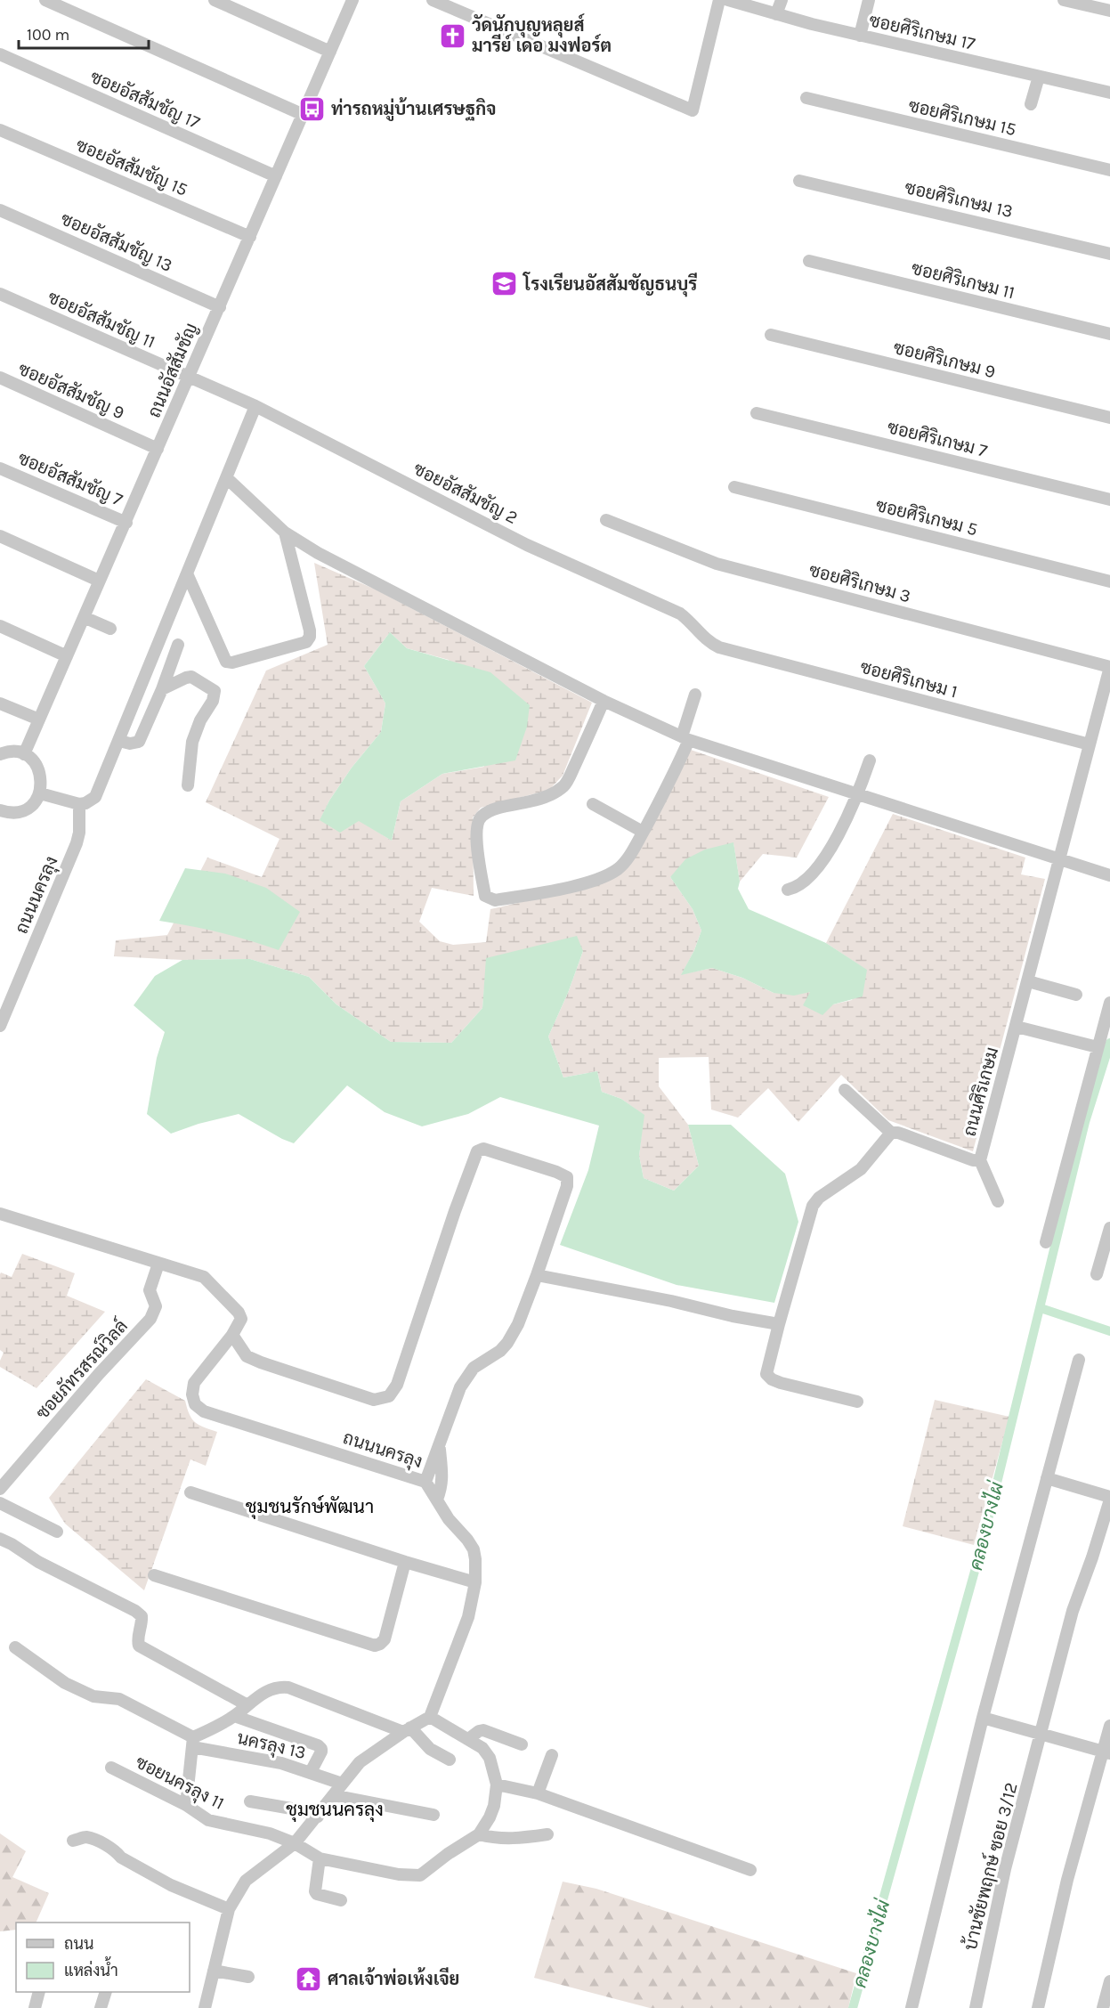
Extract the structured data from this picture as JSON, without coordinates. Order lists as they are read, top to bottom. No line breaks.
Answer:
{"streets":{"street":["ซอยศิริเกษม 17","ซอยอัสสัมชัญ 17","ซอยศิริเกษม 15","ซอยอัสสัมชัญ 15","ซอยศิริเกษม 13","ซอยอัสสัมชัญ 13","ซอยศิริเกษม 11","ซอยอัสสัมชัญ 11","ซอยศิริเกษม 9","ถนนอัสสัมชัญ","ซอยอัสสัมชัญ 9","ซอยศิริเกษม 7","ซอยอัสสัมชัญ 7","ซอยอัสสัมชัญ 2","ซอยศิริเกษม 5","ซอยศิริเกษม 3","ซอยศิริเกษม 1","ถนนนครลุง","ถนนศิริเกษม","ซอยภัทรสรณ์วิลล์","นครลุง 13","ซอยนครลุง 11","บ้านชัยพฤกษ์ ซอย 3/12"]},"crossings":[["ซอยอัสสัมชัญ 17","ถนนอัสสัมชัญ"],["ซอยอัสสัมชัญ 15","ถนนอัสสัมชัญ"],["ซอยอัสสัมชัญ 13","ถนนอัสสัมชัญ"],["ซอยอัสสัมชัญ 11","ถนนอัสสัมชัญ"],["ซอยอัสสัมชัญ 11","ซอยอัสสัมชัญ 2"],["ถนนอัสสัมชัญ","ซอยอัสสัมชัญ 9"],["ถนนอัสสัมชัญ","ซอยอัสสัมชัญ 7"],["ถนนอัสสัมชัญ","ซอยอัสสัมชัญ 2"],["ซอยอัสสัมชัญ 2","ซอยศิริเกษม 1"],["ซอยศิริเกษม 3","ถนนศิริเกษม"],["ซอยศิริเกษม 1","ถนนศิริเกษม"],["ถนนนครลุง","ซอยภัทรสรณ์วิลล์"]],"districts":["ชุมชนรักษ์พัฒนา","ชุมชนนครลุง"],"water":["คลองบางไผ่"],"places":{"church":["วัดนักบุญหลุยส์ มารีย์ เดอ มงฟอร์ต"],"bus stop":["ท่ารถหมู่บ้านเศรษฐกิจ"],"school or university":["โรงเรียนอัสสัมชัญธนบุรี"],"temple":["ศาลเจ้าพ่อเห้งเจีย"]},"legend":["ถนน","แหล่งน้ำ"],"scale_bar":"100 m"}
